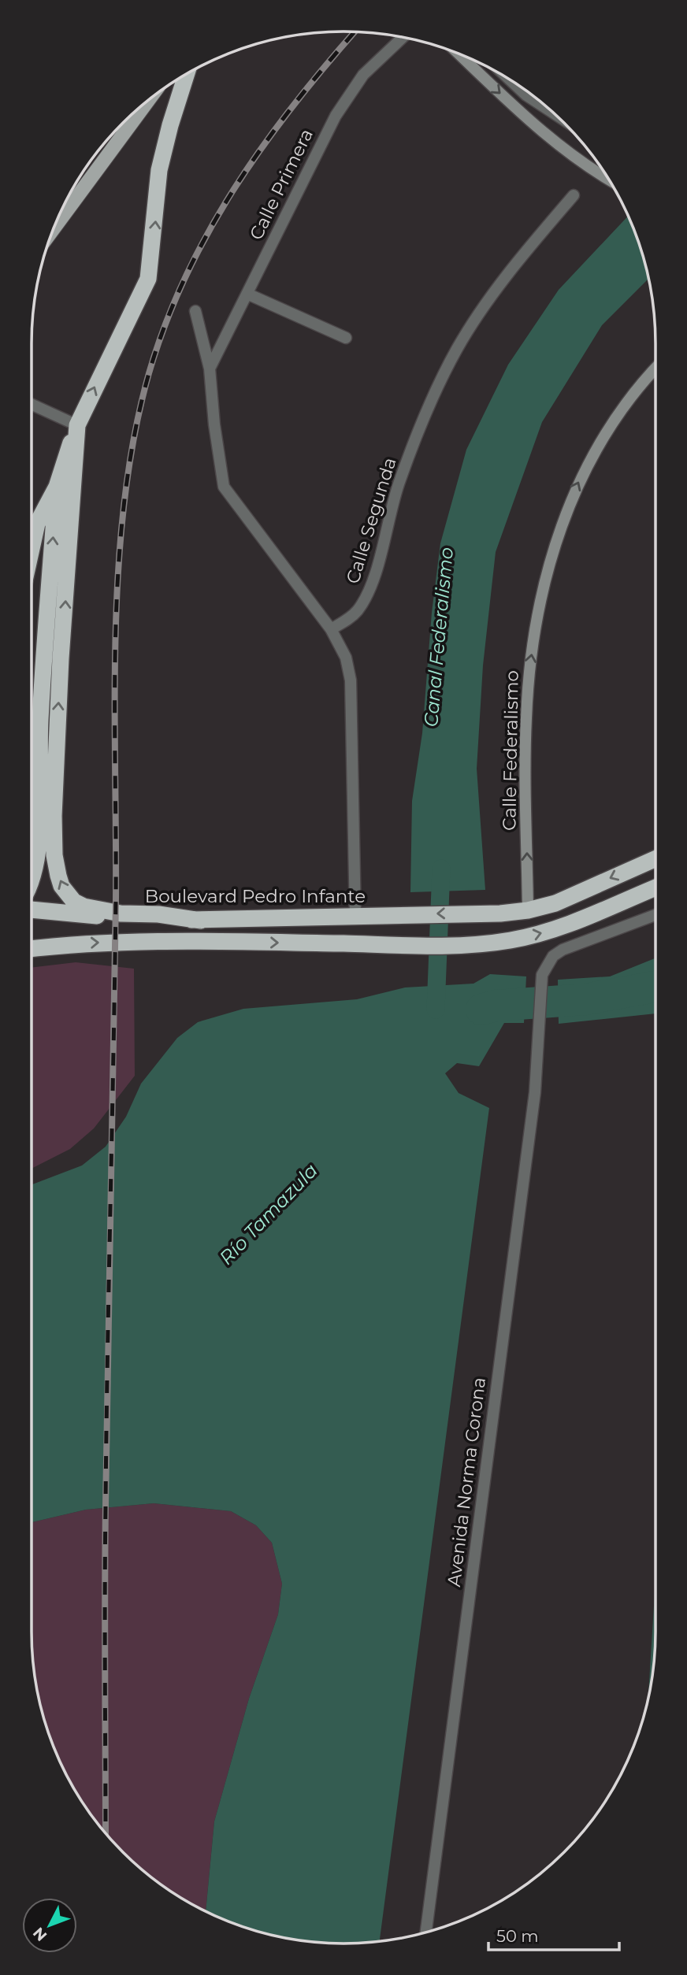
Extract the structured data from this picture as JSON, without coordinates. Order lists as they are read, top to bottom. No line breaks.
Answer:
{"streets":{"highway":["Boulevard Pedro Infante"],"main road":["Calle Federalismo"],"street":["Calle Primera","Calle Segunda","Avenida Norma Corona"]},"crossings":[["Calle Federalismo","Boulevard Pedro Infante"]],"one_way":["Calle Federalismo"],"water":["Canal Federalismo","Río Tamazula"],"scale_bar":"50 m","north":"bottom left"}
